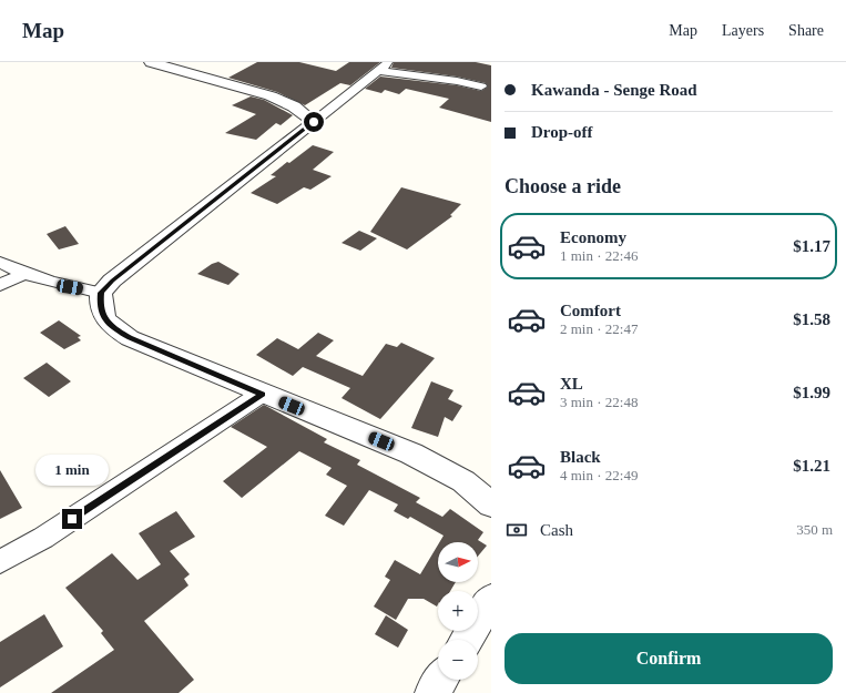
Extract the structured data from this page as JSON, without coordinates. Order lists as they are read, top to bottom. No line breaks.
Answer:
{"north":"right","page":{"header":"Map","nav":["Map","Layers","Share"],"banner":["Kawanda - Senge Road","Drop-off"],"heading":"Choose a ride","list":[{"name":"Economy","note":"1 min · 22:46","value":"$1.17"},{"name":"Comfort","note":"2 min · 22:47","value":"$1.58"},{"name":"XL","note":"3 min · 22:48","value":"$1.99"},{"name":"Black","note":"4 min · 22:49","value":"$1.21"}],"bubble":"1 min","pay":["Cash","350 m"],"map_buttons":["+","−"],"buttons":"Confirm"}}
